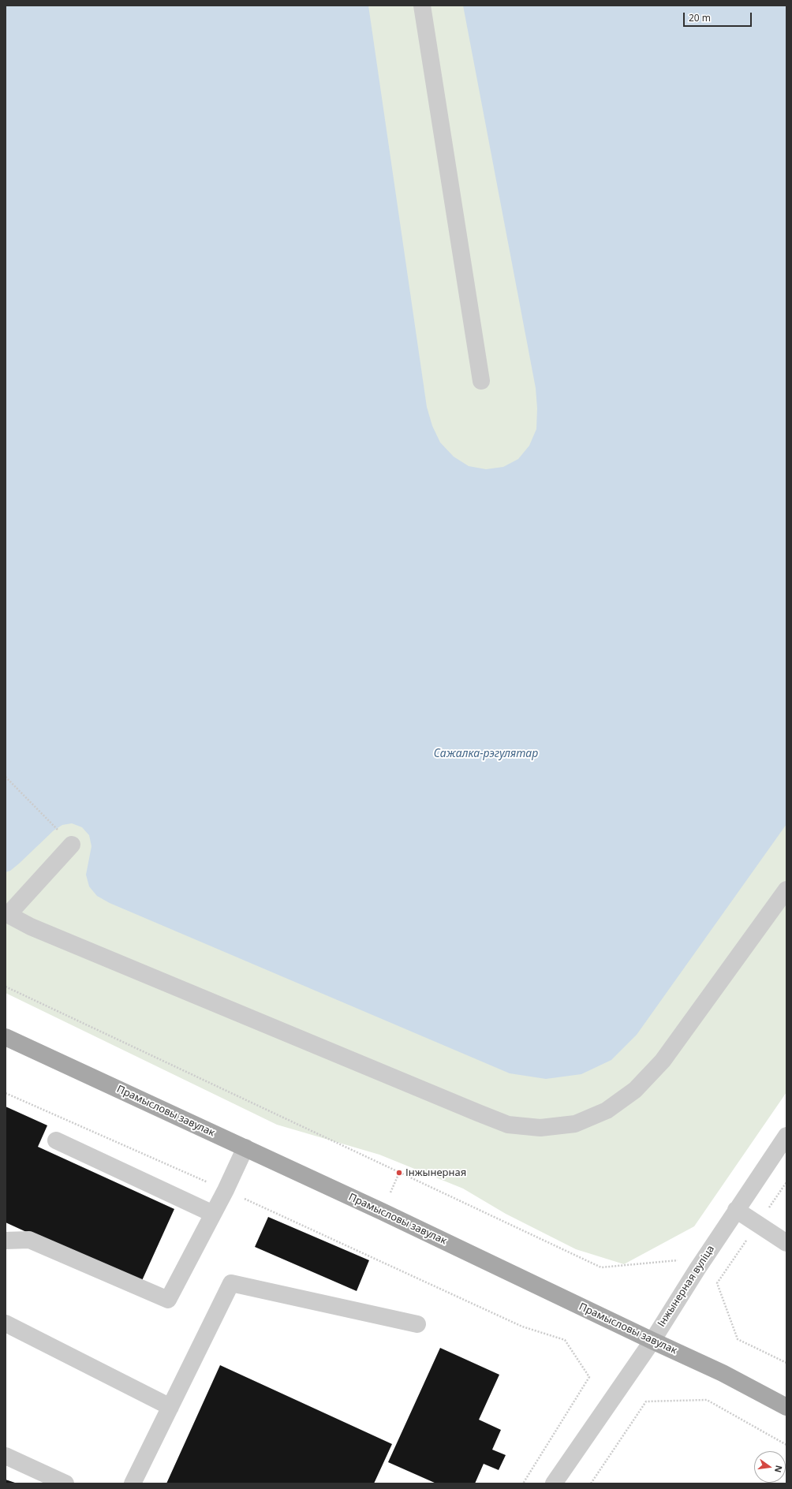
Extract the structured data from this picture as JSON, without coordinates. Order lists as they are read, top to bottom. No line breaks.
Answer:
{"streets":{"main road":["Прамысловы завулак"],"street":["Інжынерная вуліца"]},"crossings":[["Прамысловы завулак","Інжынерная вуліца"]],"water":["Сажалка-рэгулятар"],"places":["Інжынерная"],"scale_bar":"20 m","north":"right"}
